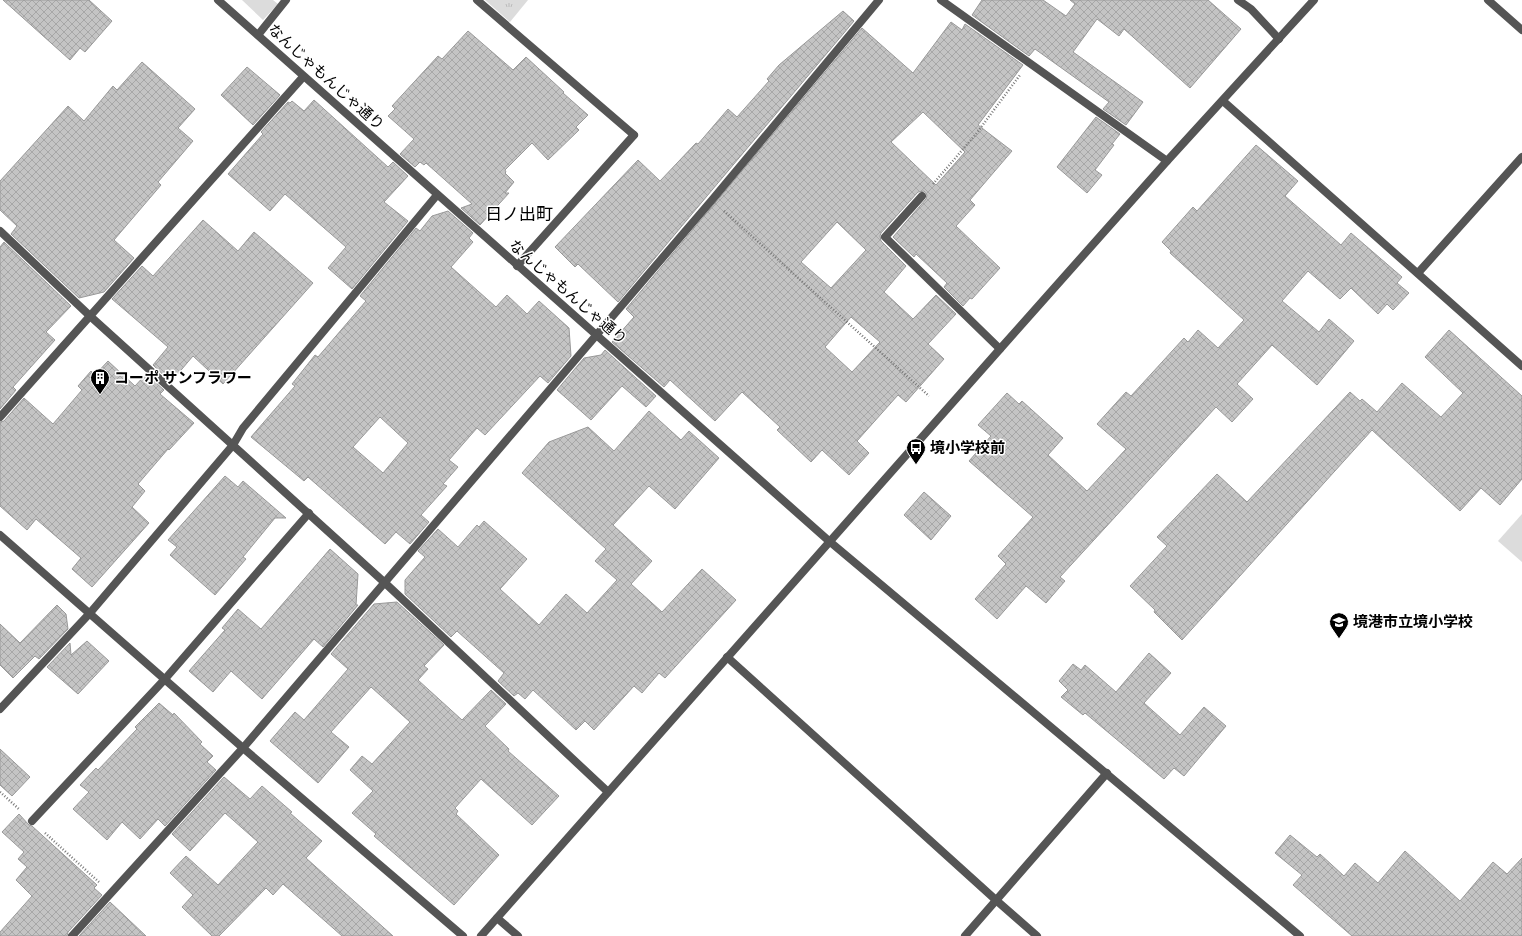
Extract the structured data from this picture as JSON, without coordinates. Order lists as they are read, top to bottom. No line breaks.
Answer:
{"streets":{"street":["なんじゃもんじゃ通り"]},"districts":["日ノ出町"],"places":{"building":["コーポ サンフラワー"],"bus stop":["境小学校前"],"school or university":["境港市立境小学校"]}}
